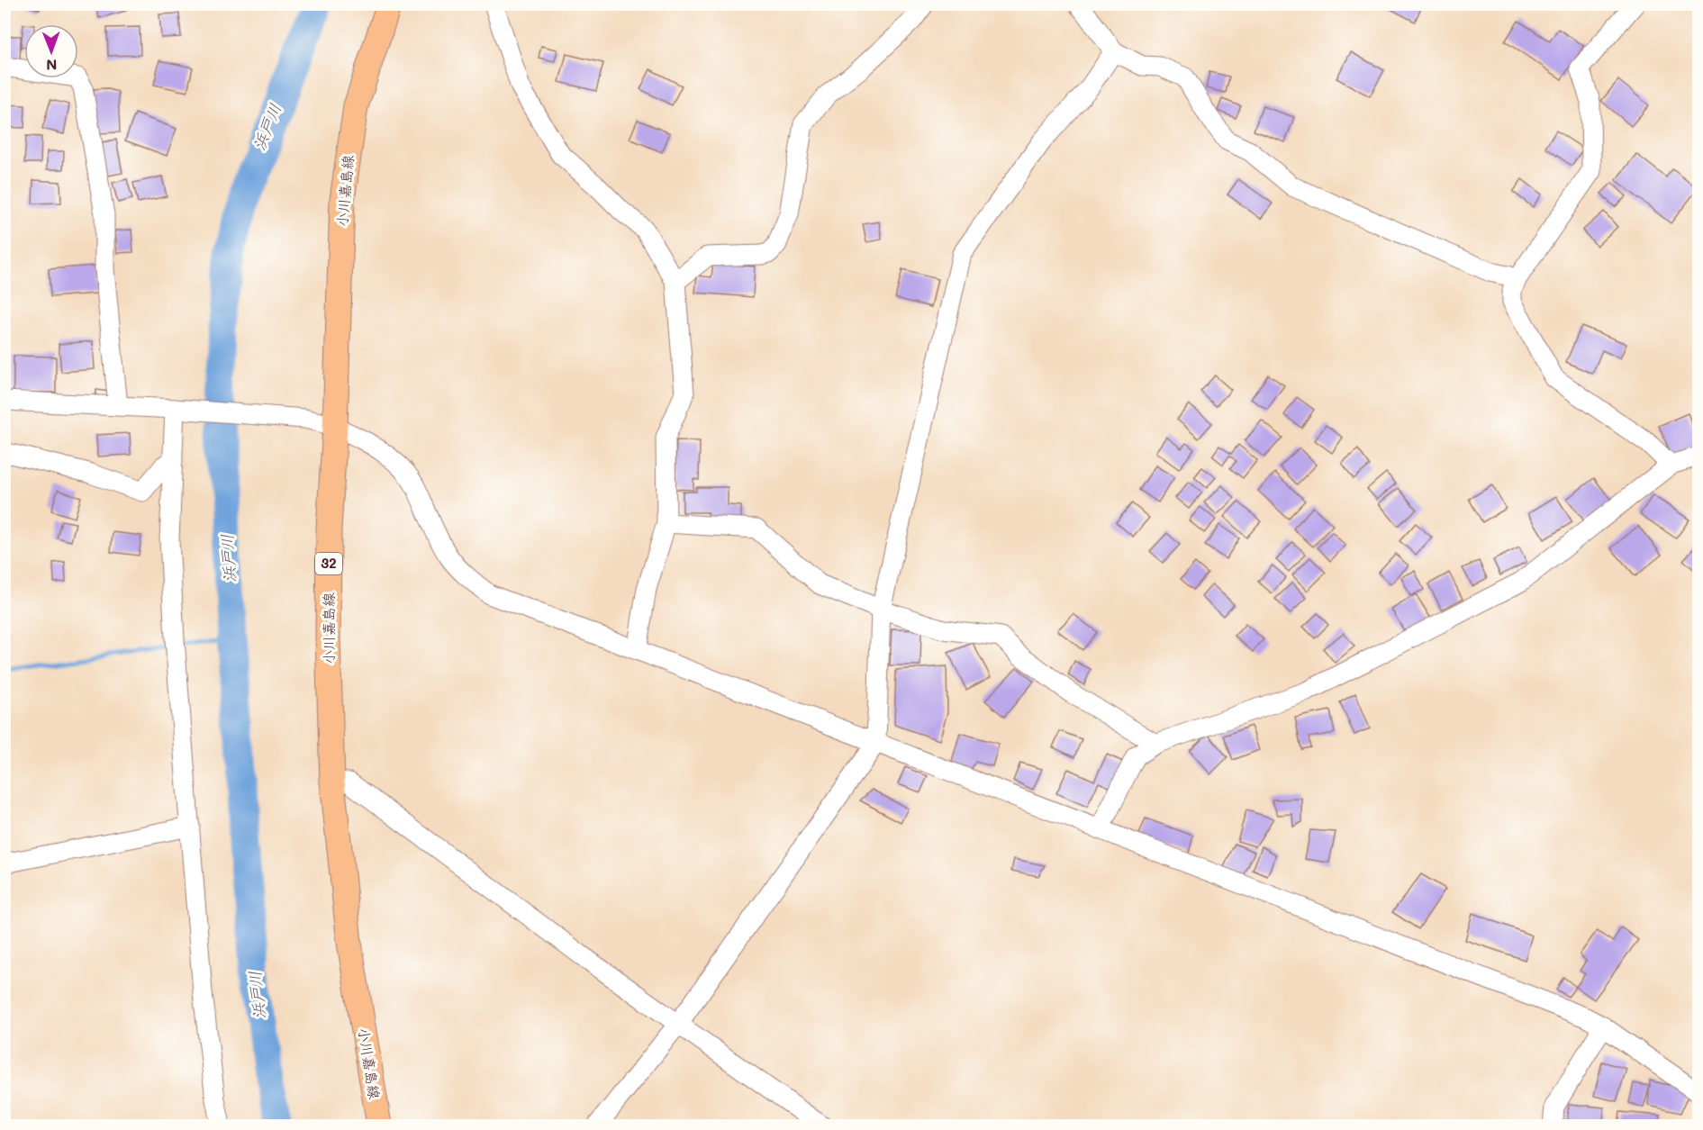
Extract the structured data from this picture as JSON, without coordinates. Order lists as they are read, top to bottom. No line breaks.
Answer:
{"streets":{"main road":["小川嘉島線","32"]},"water":["浜戸川"],"north":"bottom"}
